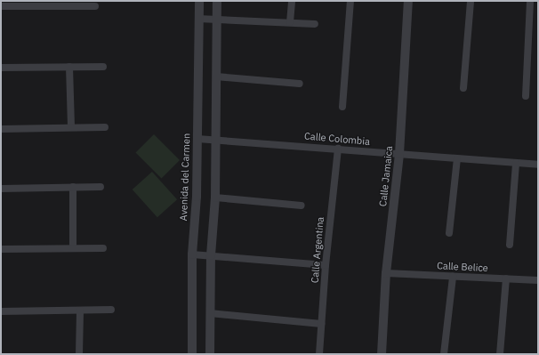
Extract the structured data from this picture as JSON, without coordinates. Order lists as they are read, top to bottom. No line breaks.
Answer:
{"streets":{"street":["Calle Colombia","Calle Jamaica","Avenida del Carmen","Calle Argentina","Calle Belice"]},"crossings":[["Calle Colombia","Calle Jamaica"],["Calle Colombia","Avenida del Carmen"],["Calle Colombia","Calle Argentina"],["Calle Jamaica","Calle Belice"]]}
